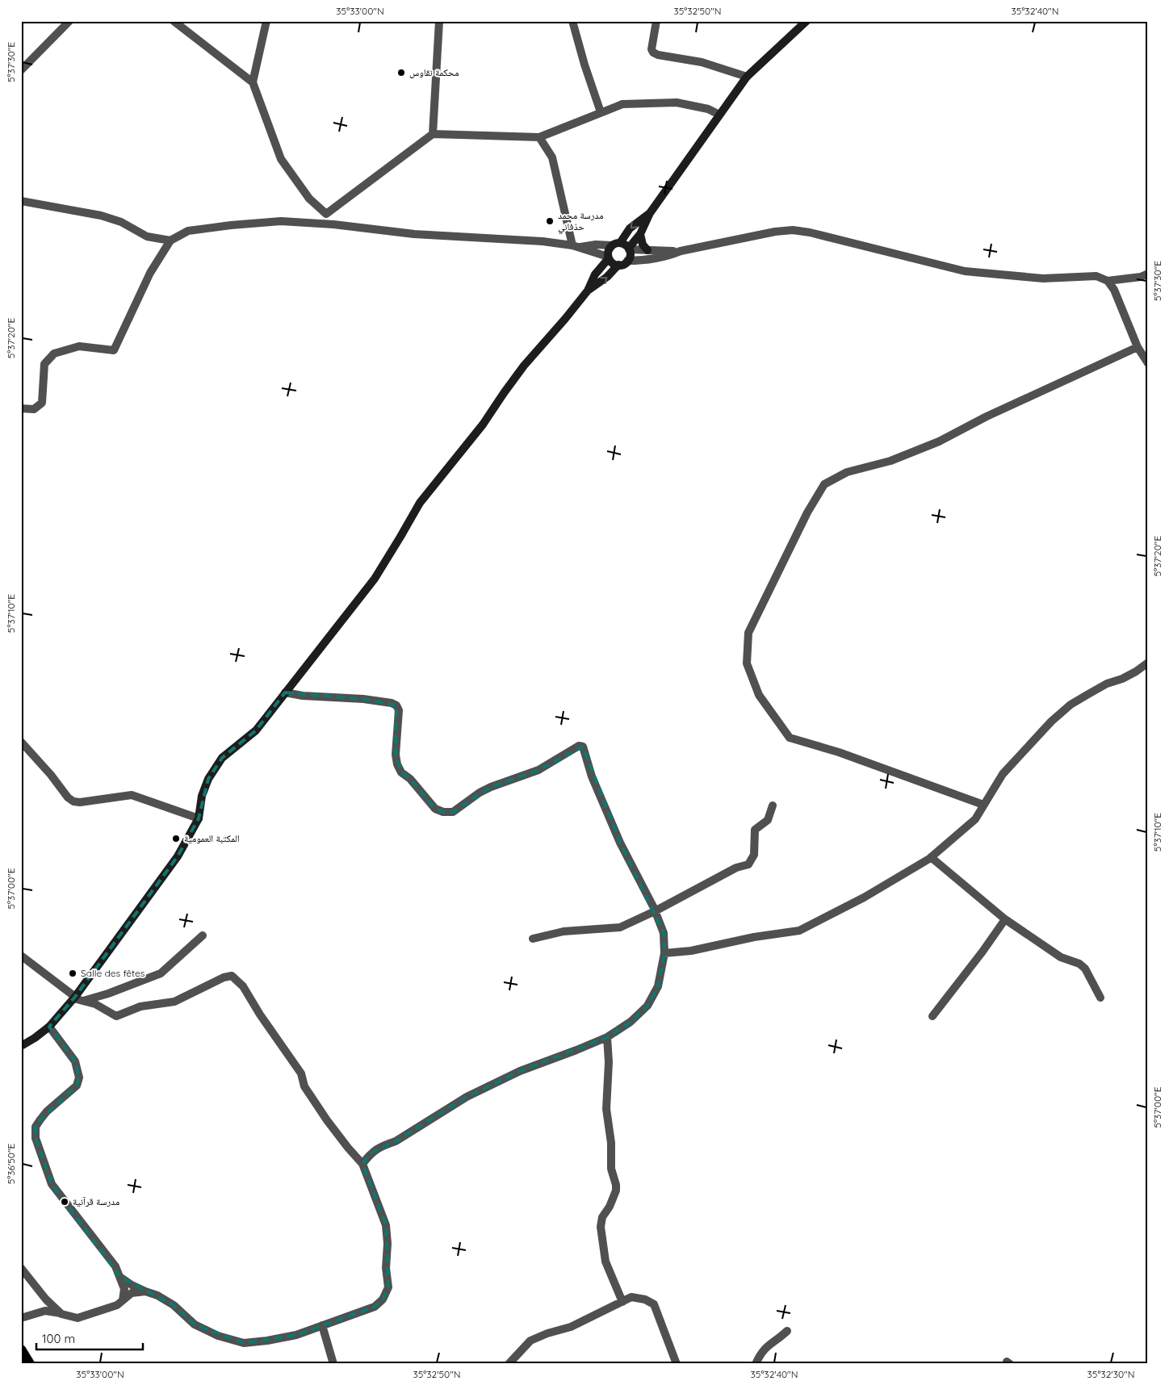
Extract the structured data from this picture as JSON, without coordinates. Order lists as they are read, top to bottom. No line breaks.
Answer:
{"places":["محكمة نقاوس","مدرسة محمد حذفاني","المكتبة العمومية","Salle des fêtes","مدرسة قرآنية"],"scale_bar":"100 m","coordinates":["35°33'00\"N","35°32'50\"N","35°32'40\"N","5°37'30\"E","5°37'20\"E","5°37'10\"E","5°37'00\"E","5°36'50\"E","35°32'30\"N"]}
